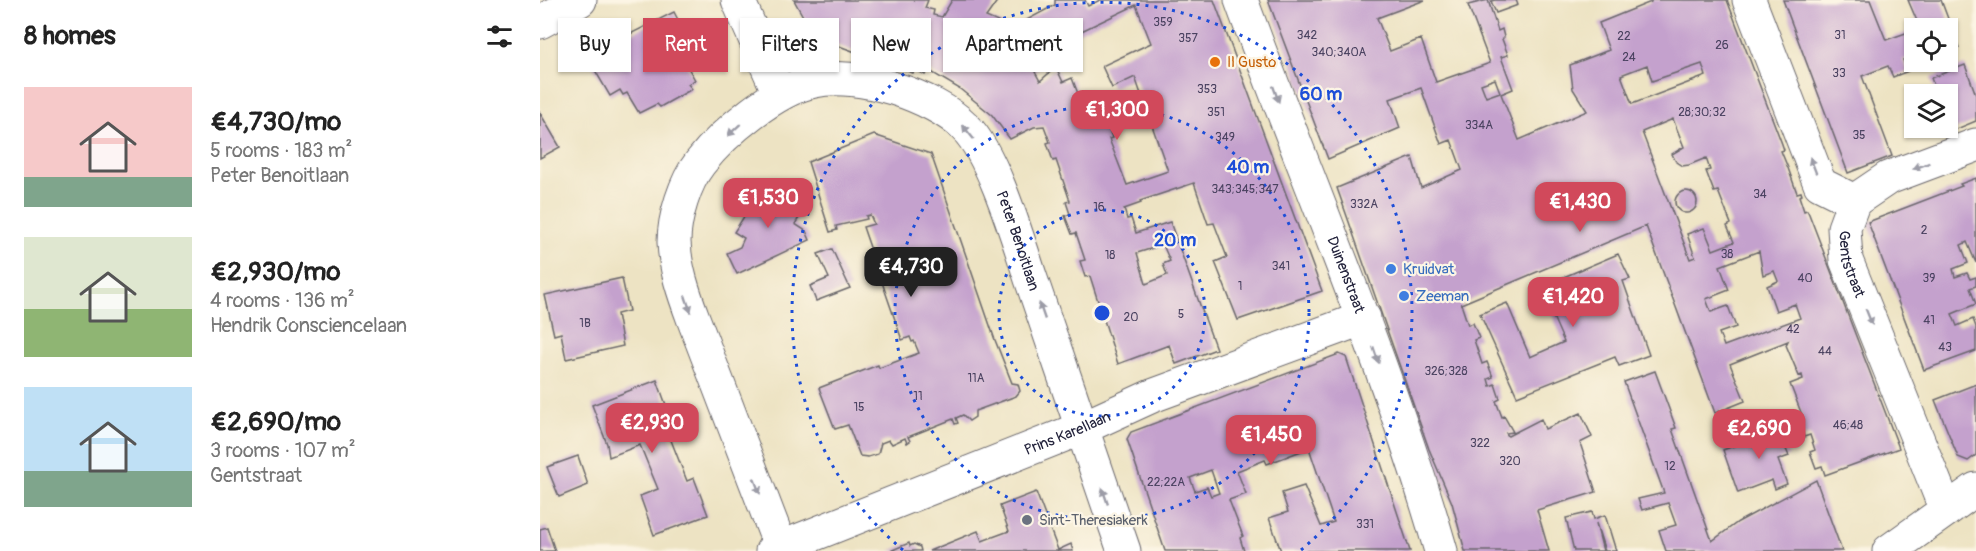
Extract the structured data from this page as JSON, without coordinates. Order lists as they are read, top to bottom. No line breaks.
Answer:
{"streets":{"street":["Peter Benoitlaan","Gentstraat","Duinenstraat","Prins Karellaan"]},"crossings":[["Peter Benoitlaan","Prins Karellaan"],["Duinenstraat","Prins Karellaan"]],"one_way":["Gentstraat","Duinenstraat"],"places":["Il Gusto","Kruidvat","Zeeman","Sint-Theresiakerk"],"house_numbers":["359","342","31","22","357","26","340;340A","24","33","353","351","28;30;32","334A","35","349","343;345;347","34","332A","16","2","38","18","341","40","39","1","5","20","41","1B","42","43","44","326;328","11A","11","15","46;48","322","320","12","22;22A","331"],"page":{"heading":"8 homes","chip":["Buy","Rent","Filters","New","Apartment"],"list":[{"name":"€4,730/mo","note":"5 rooms · 183 m² · Peter Benoitlaan"},{"name":"€2,930/mo","note":"4 rooms · 136 m² · Hendrik Consciencelaan"},{"name":"€2,690/mo","note":"3 rooms · 107 m² · Gentstraat"}],"price":["€1,300","€1,530","€1,430","€4,730","€1,420","€2,930","€2,690","€1,450"]},"rings":["60 m","40 m","20 m"]}
